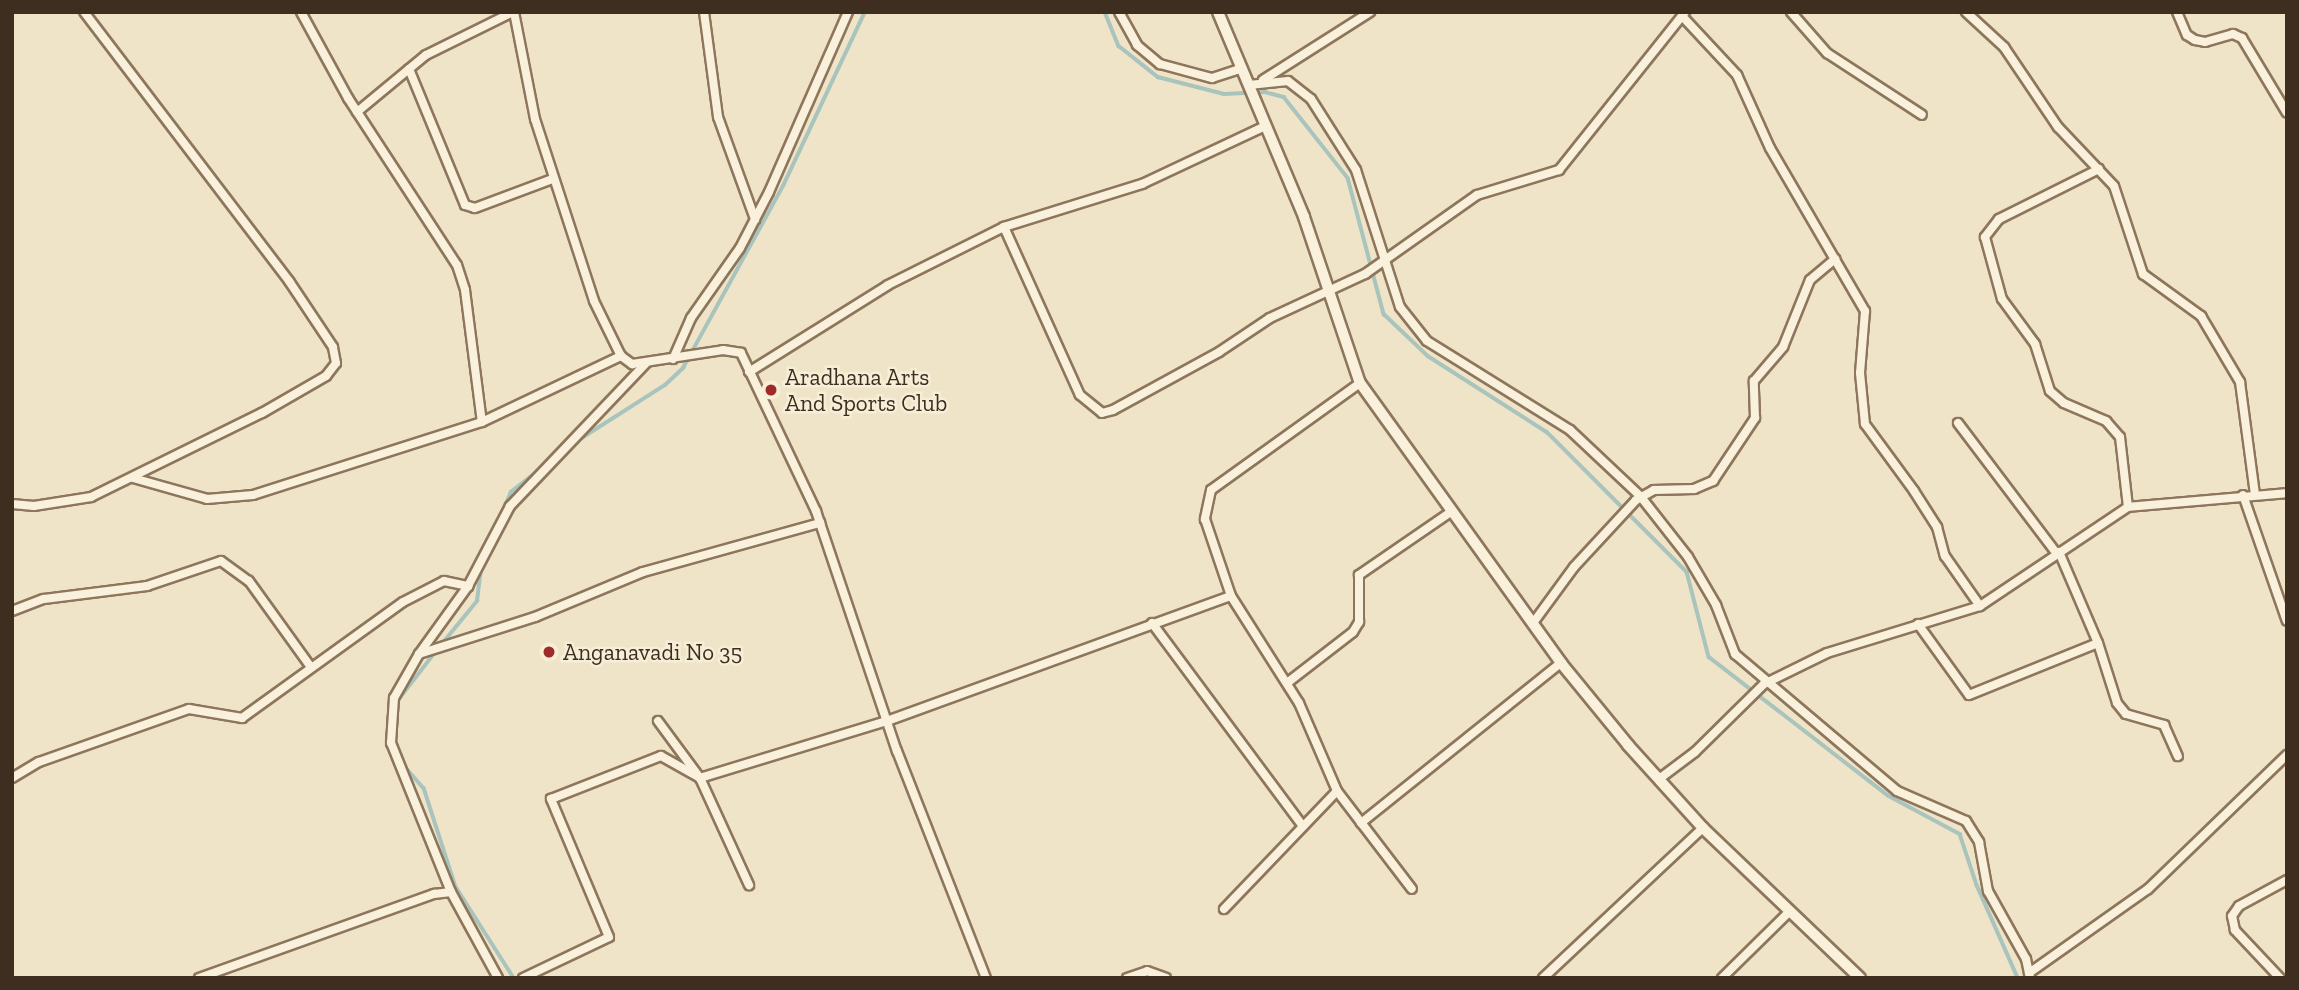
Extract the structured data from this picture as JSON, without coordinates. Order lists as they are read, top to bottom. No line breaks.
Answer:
{"places":["Aradhana Arts And Sports Club","Anganavadi No 35"]}
